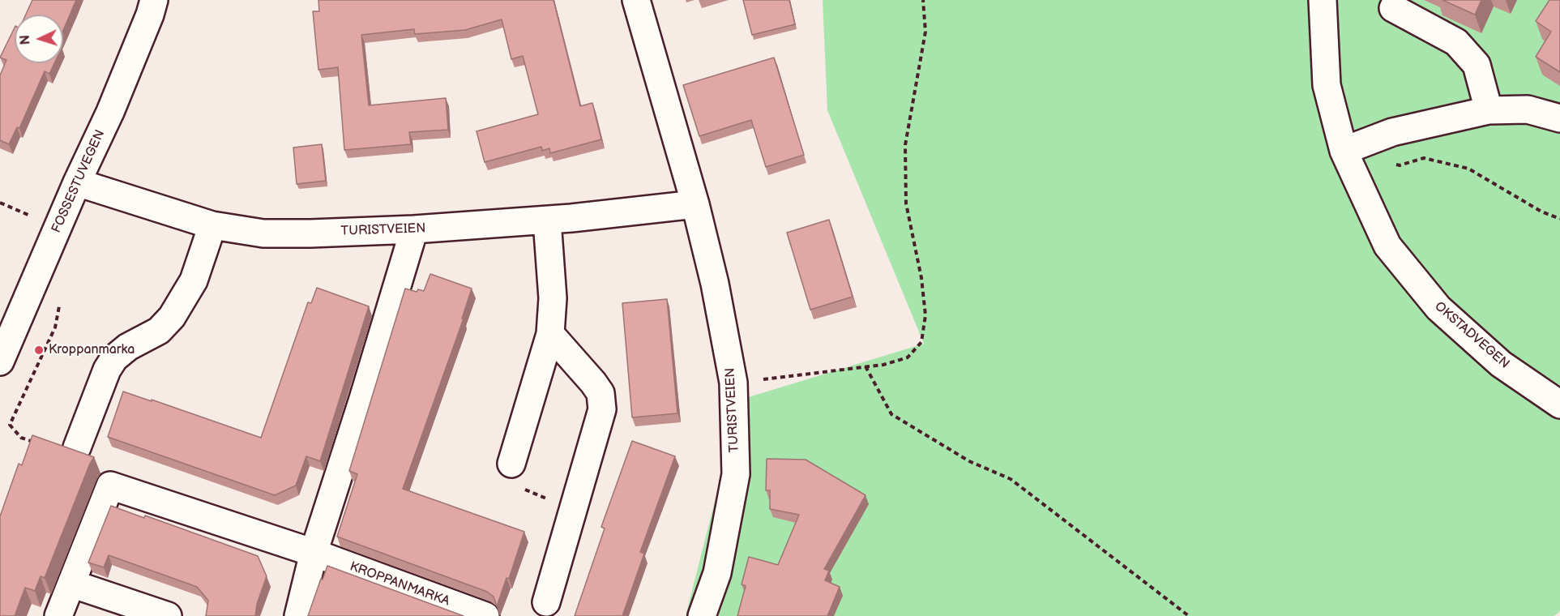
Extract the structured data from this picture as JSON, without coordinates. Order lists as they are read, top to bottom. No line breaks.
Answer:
{"streets":{"street":["FOSSESTUVEGEN","TURISTVEIEN","OKSTADVEGEN","KROPPANMARKA"]},"crossings":[["FOSSESTUVEGEN","TURISTVEIEN"]],"places":["Kroppanmarka"],"north":"left"}
